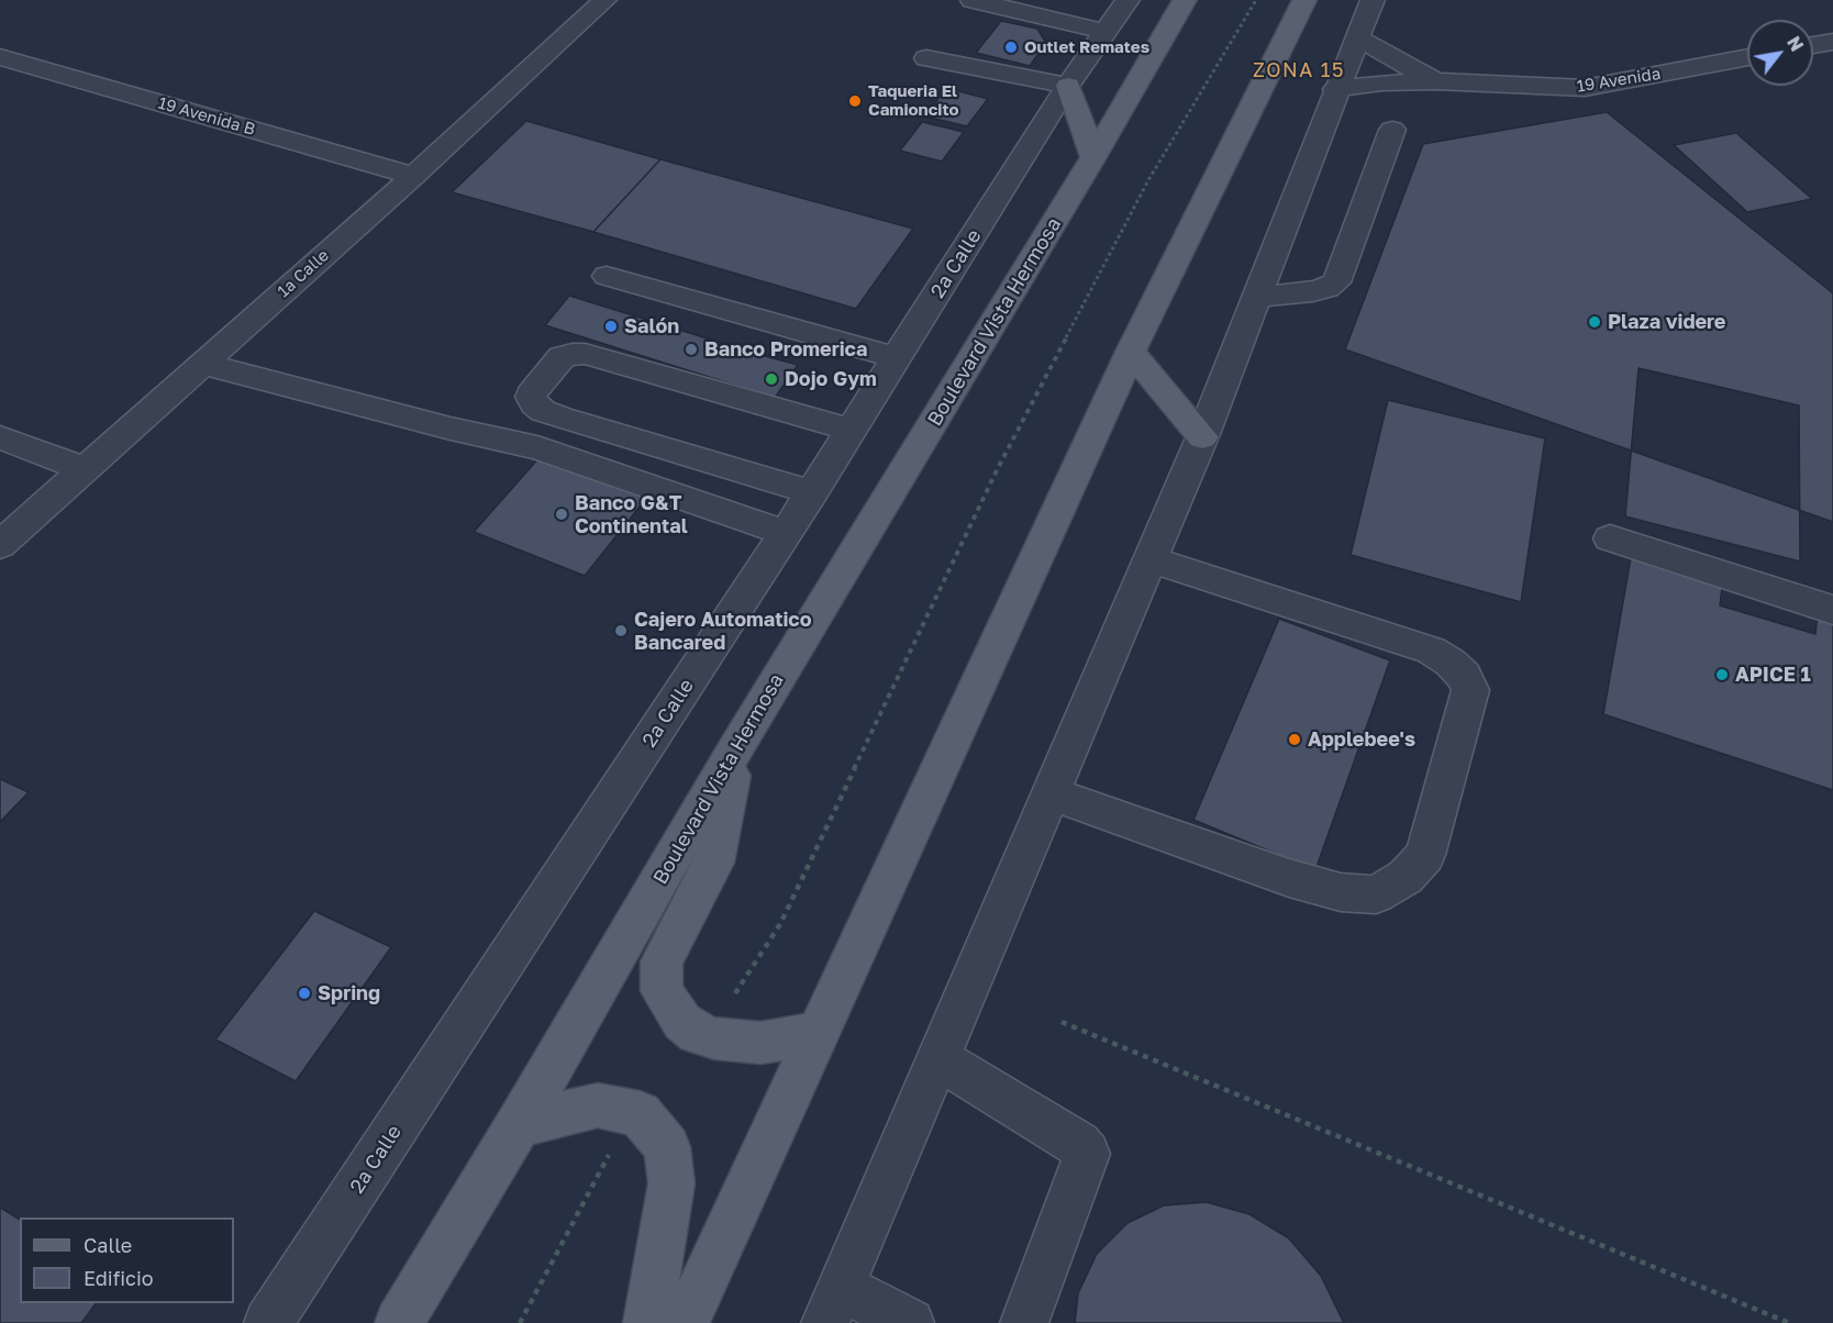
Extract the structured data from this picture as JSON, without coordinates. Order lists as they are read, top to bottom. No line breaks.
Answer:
{"streets":{"main road":["Boulevard Vista Hermosa"],"street":["19 Avenida","19 Avenida B","2a Calle","1a Calle"]},"crossings":[["19 Avenida B","1a Calle"]],"districts":["ZONA 15"],"places":["Outlet Remates","Taqueria El Camioncito","Plaza videre","Salón","Banco Promerica","Dojo Gym","Banco G&T Continental","Cajero Automatico Bancared","APICE 1","Applebee's","Spring"],"legend":["Calle","Edificio"],"north":"top right"}
